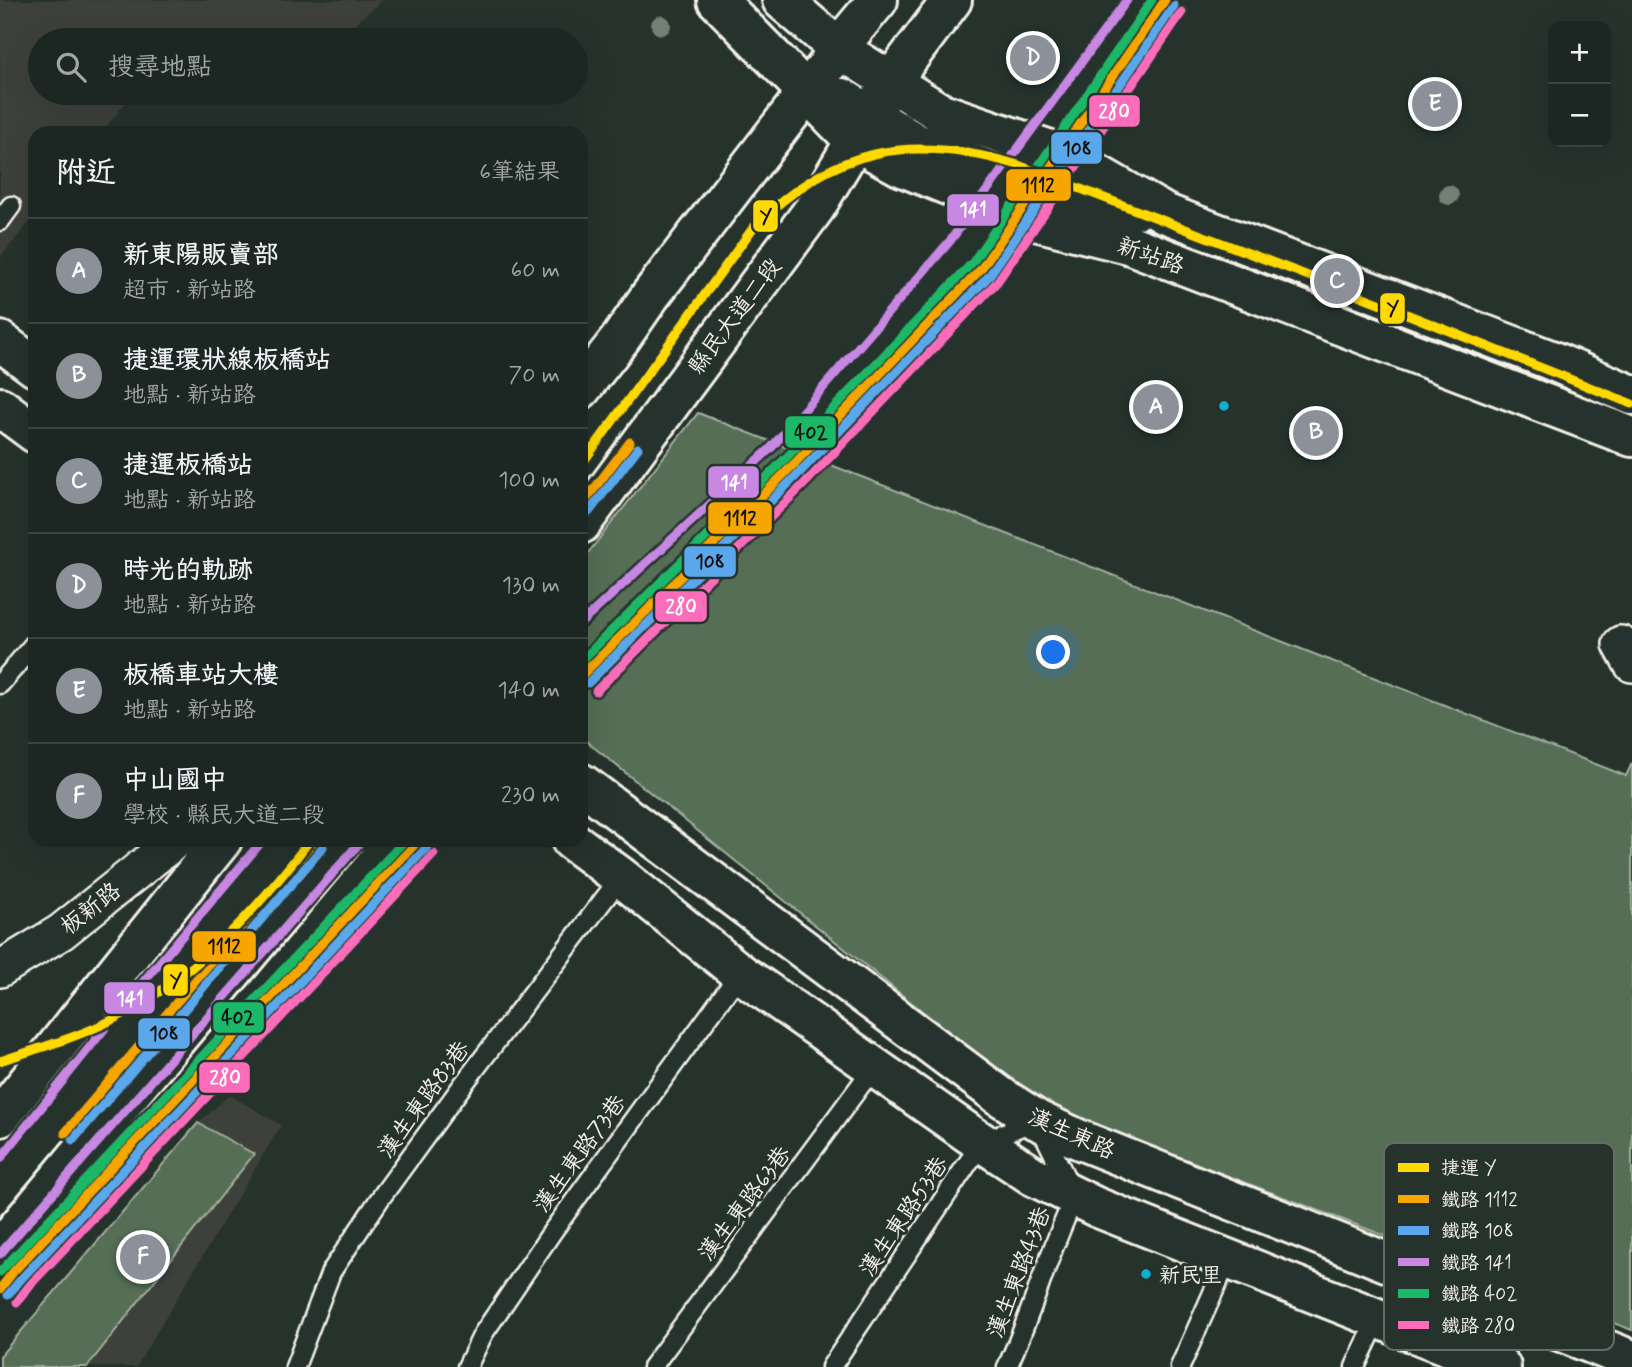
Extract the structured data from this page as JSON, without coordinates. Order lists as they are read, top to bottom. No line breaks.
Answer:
{"streets":{"street":["新站路","縣民大道二段","板新路","漢生東路"],"lane":["漢生東路83巷","漢生東路73巷","漢生東路63巷","漢生東路53巷","漢生東路43巷"]},"crossings":[["新站路","縣民大道二段"],["漢生東路","漢生東路43巷"]],"places":["新民里"],"lines":["rail line 1112","rail line 141","rail line 402","rail line 108","rail line 280","metro line Y"],"legend":["捷運 Y","鐵路 1112","鐵路 108","鐵路 141","鐵路 402","鐵路 280"],"page":{"map_buttons":["+","−"],"search":"搜尋地點","pins":["D","E","C","A","B","F"],"heading":["附近","6筆結果"],"list":[{"mark":"A","name":"新東陽販賣部","note":"超市 · 新站路","value":"60 m"},{"mark":"B","name":"捷運環狀線板橋站","note":"地點 · 新站路","value":"70 m"},{"mark":"C","name":"捷運板橋站","note":"地點 · 新站路","value":"100 m"},{"mark":"D","name":"時光的軌跡","note":"地點 · 新站路","value":"130 m"},{"mark":"E","name":"板橋車站大樓","note":"地點 · 新站路","value":"140 m"},{"mark":"F","name":"中山國中","note":"學校 · 縣民大道二段","value":"230 m"}]}}
